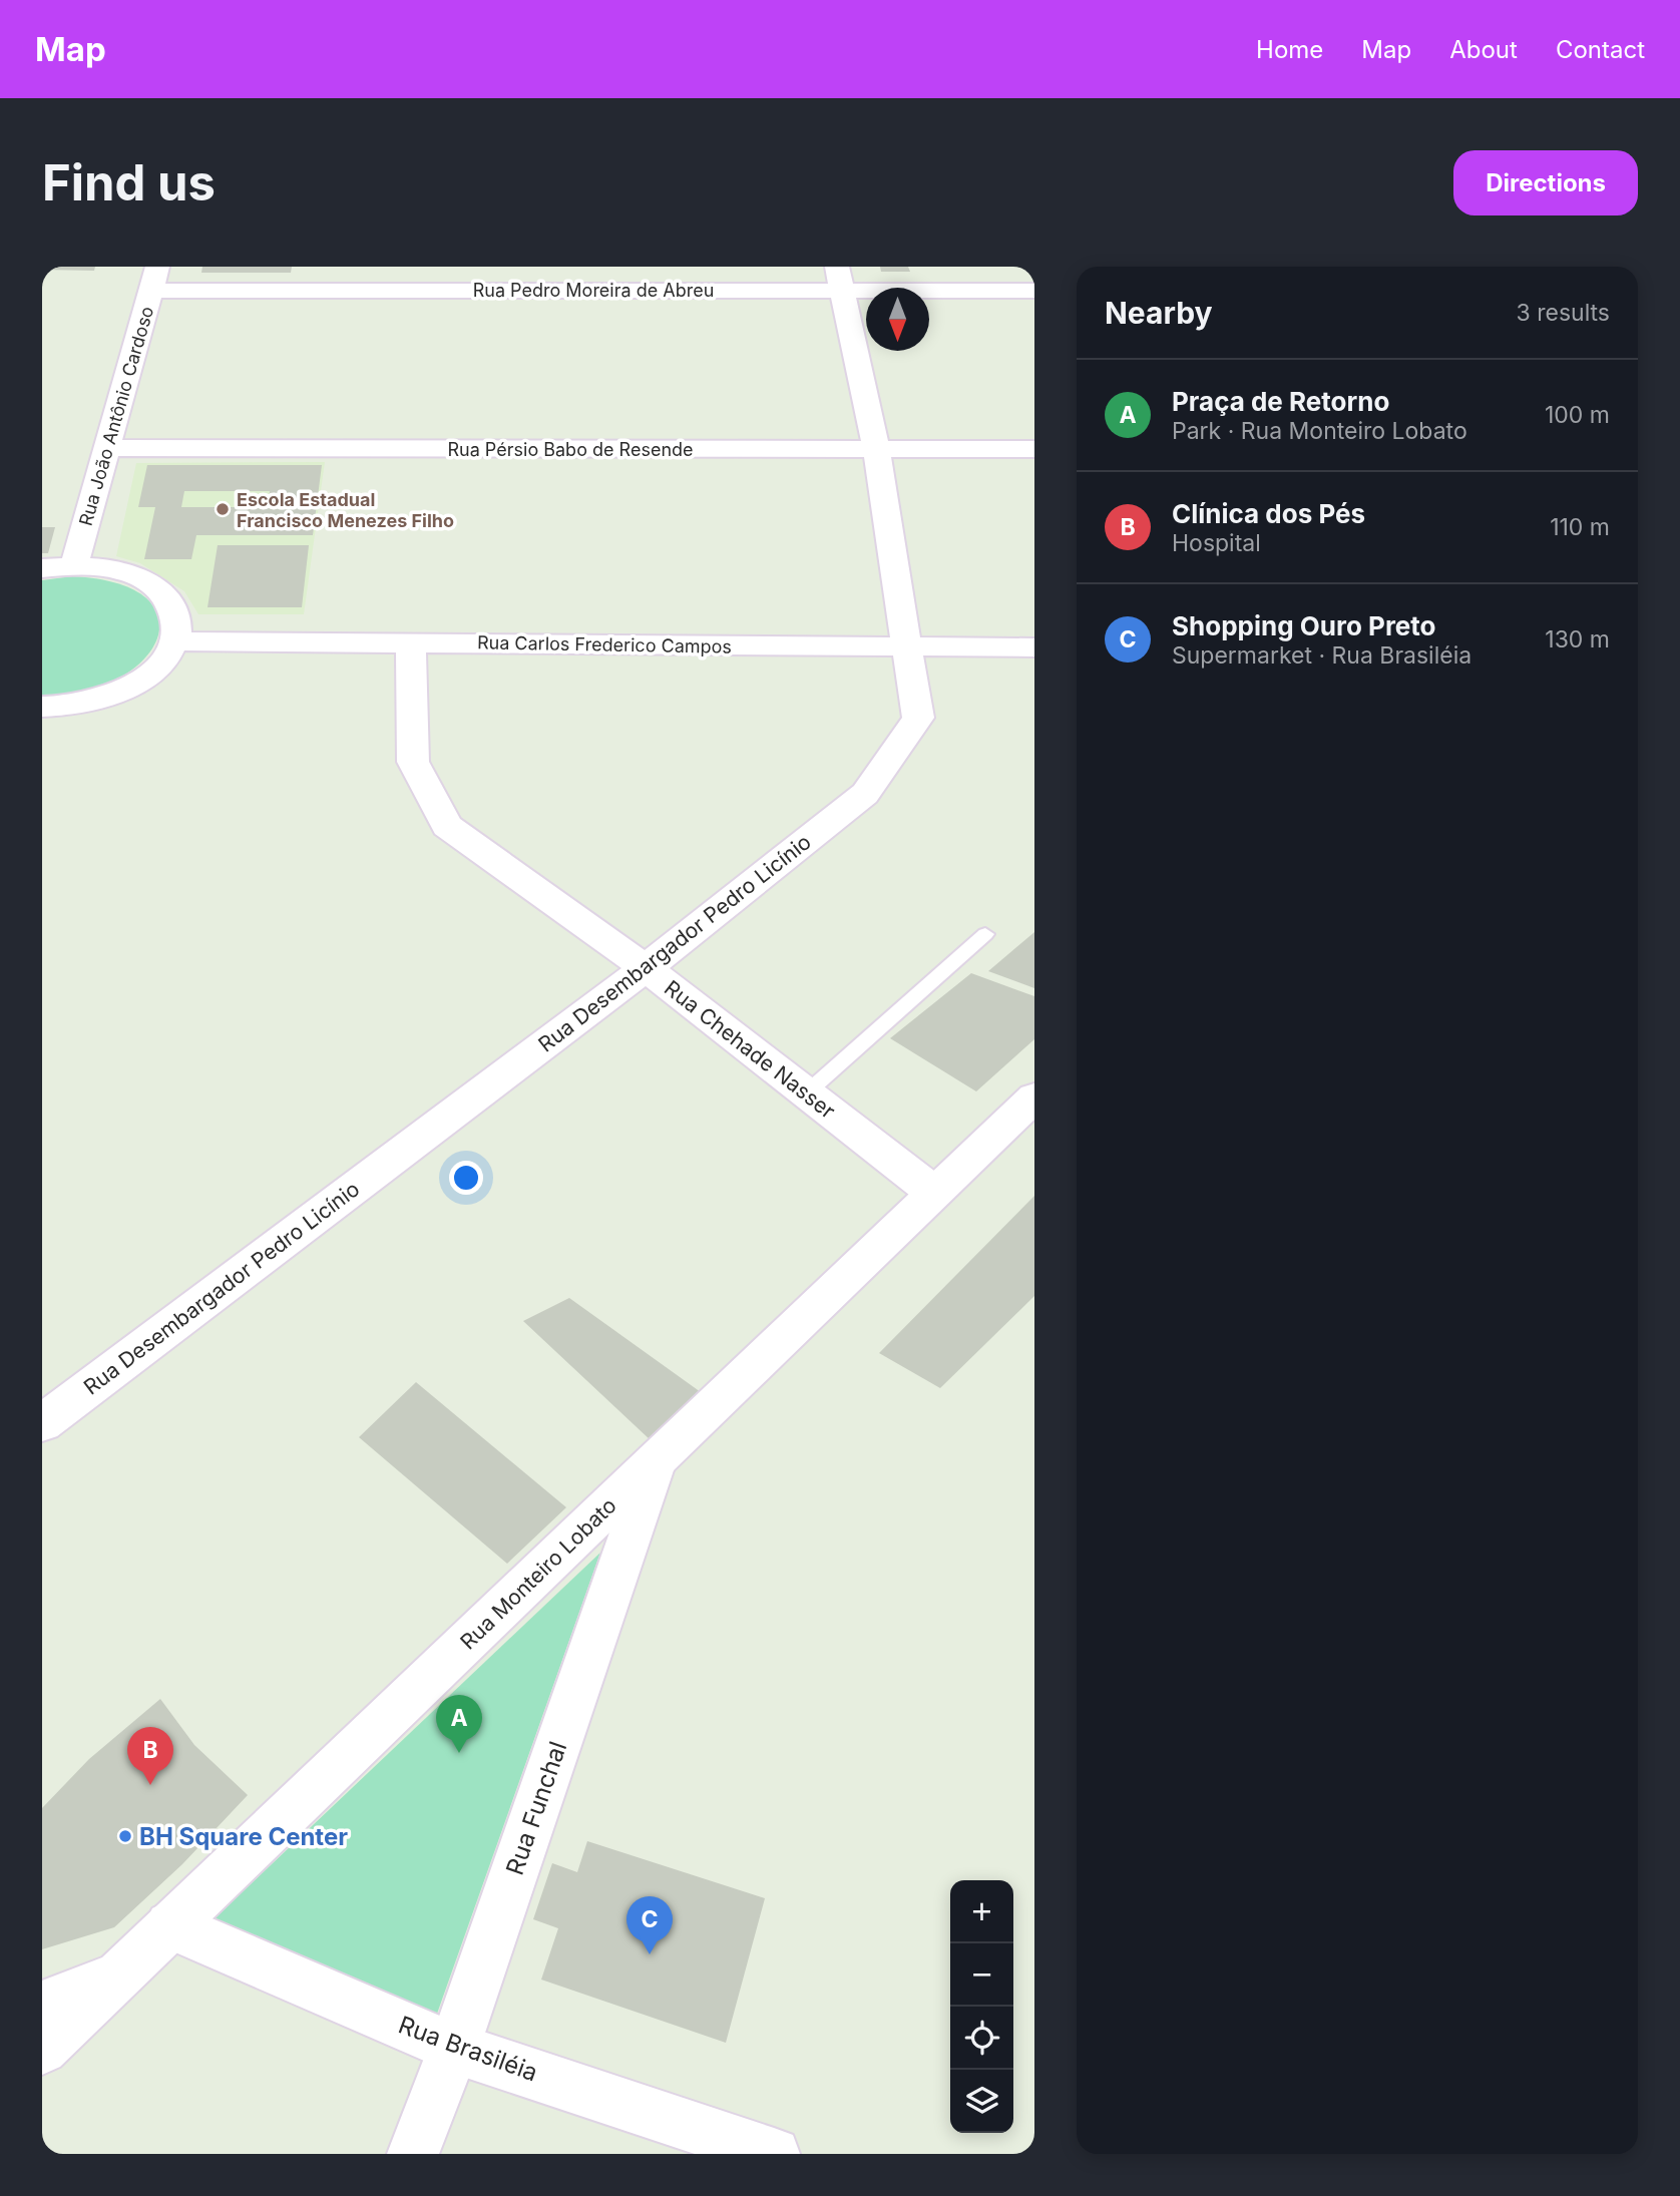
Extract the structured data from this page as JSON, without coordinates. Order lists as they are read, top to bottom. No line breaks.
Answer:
{"streets":{"street":["Rua Pedro Moreira de Abreu","Rua João Antônio Cardoso","Rua Pérsio Babo de Resende","Rua Carlos Frederico Campos","Rua Desembargador Pedro Licínio","Rua Chehade Nasser","Rua Monteiro Lobato","Rua Funchal","Rua Brasiléia"]},"crossings":[["Rua Pedro Moreira de Abreu","Rua João Antônio Cardoso"],["Rua Pedro Moreira de Abreu","Rua Desembargador Pedro Licínio"],["Rua João Antônio Cardoso","Rua Pérsio Babo de Resende"],["Rua Pérsio Babo de Resende","Rua Desembargador Pedro Licínio"],["Rua Carlos Frederico Campos","Rua Desembargador Pedro Licínio"],["Rua Carlos Frederico Campos","Rua Chehade Nasser"],["Rua Desembargador Pedro Licínio","Rua Chehade Nasser"],["Rua Chehade Nasser","Rua Monteiro Lobato"],["Rua Monteiro Lobato","Rua Funchal"],["Rua Monteiro Lobato","Rua Brasiléia"],["Rua Funchal","Rua Brasiléia"]],"places":["Escola Estadual Francisco Menezes Filho","BH Square Center"],"north":"bottom","page":{"header":"Map","nav":["Home","Map","About","Contact"],"buttons":"Directions","title":"Find us","heading":["Nearby","3 results"],"list":[{"mark":"A","name":"Praça de Retorno","note":"Park · Rua Monteiro Lobato","value":"100 m"},{"mark":"B","name":"Clínica dos Pés","note":"Hospital","value":"110 m"},{"mark":"C","name":"Shopping Ouro Preto","note":"Supermarket · Rua Brasiléia","value":"130 m"}],"pins":["A","B","C"],"map_buttons":["+","−"]}}
